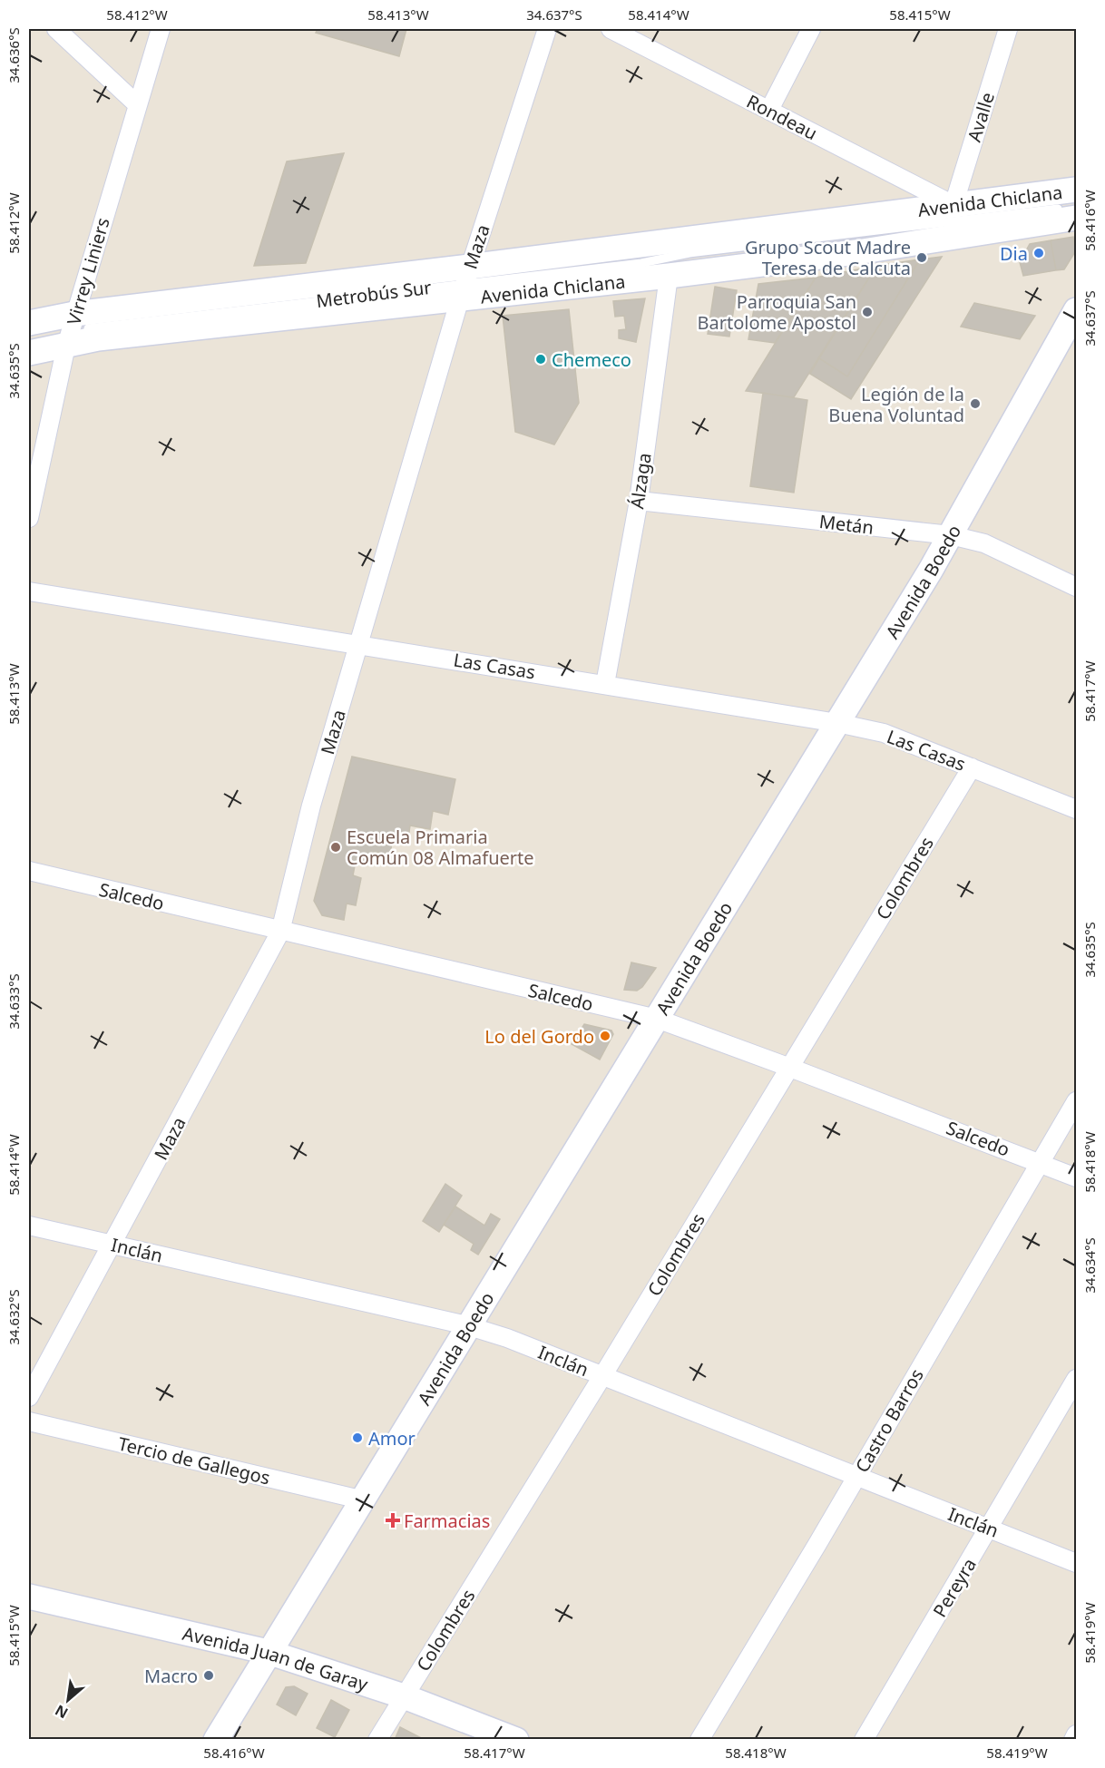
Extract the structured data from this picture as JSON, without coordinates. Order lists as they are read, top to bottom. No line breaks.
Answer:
{"streets":{"main road":["Avenida Chiclana","Avenida Boedo","Avenida Juan de Garay"],"street":["Rondeau","Avalle","Maza","Virrey Liniers","Álzaga","Metán","Las Casas","Colombres","Salcedo","Inclán","Castro Barros","Tercio de Gallegos","Pereyra"]},"crossings":[["Rondeau","Avalle"],["Rondeau","Avenida Chiclana"],["Avalle","Avenida Chiclana"],["Avenida Chiclana","Maza"],["Avenida Chiclana","Virrey Liniers"],["Avenida Chiclana","Álzaga"],["Maza","Las Casas"],["Maza","Salcedo"],["Maza","Inclán"],["Álzaga","Metán"],["Álzaga","Las Casas"],["Metán","Avenida Boedo"],["Avenida Boedo","Las Casas"],["Avenida Boedo","Salcedo"],["Avenida Boedo","Inclán"],["Avenida Boedo","Tercio de Gallegos"],["Avenida Boedo","Avenida Juan de Garay"],["Las Casas","Colombres"],["Colombres","Salcedo"],["Colombres","Inclán"],["Colombres","Avenida Juan de Garay"],["Salcedo","Castro Barros"],["Inclán","Castro Barros"],["Inclán","Pereyra"]],"places":{"other":["Dia","Grupo Scout Madre Teresa de Calcuta","Parroquia San Bartolome Apostol","Chemeco","Legión de la Buena Voluntad","Escuela Primaria Común 08 Almafuerte","Lo del Gordo","Amor","Macro"],"health":["Farmacias"]},"north":"bottom left","coordinates":["58.412°W","58.413°W","34.637°S","58.414°W","58.415°W","34.636°S","58.416°W","34.635°S","58.417°W","34.633°S","58.418°W","34.634°S","34.632°S","58.419°W"]}
